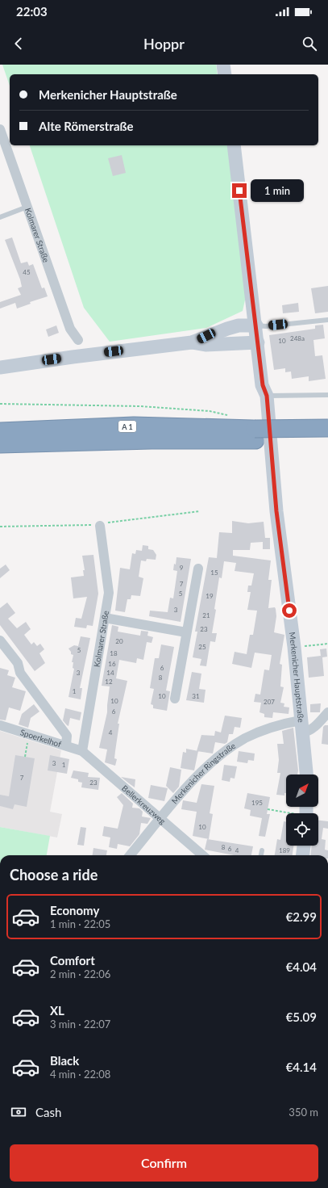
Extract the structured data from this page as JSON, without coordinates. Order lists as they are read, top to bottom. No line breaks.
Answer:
{"streets":{"highway":["A 1"],"street":["Kolmarer Straße","Merkenicher Hauptstraße","Spoerkelhof","Merkenicher Ringstraße","Bellerkreuzweg"]},"crossings":[["Kolmarer Straße","Spoerkelhof"],["Kolmarer Straße","Bellerkreuzweg"],["Merkenicher Hauptstraße","Merkenicher Ringstraße"],["Spoerkelhof","Bellerkreuzweg"],["Merkenicher Ringstraße","Bellerkreuzweg"]],"house_numbers":["45","248a","10","9","15","7","5","19","3","21","23","20","25","5","18","16","6","3","14","8","12","1","10","31","10","207","6","4","3","1","7","23","195","10","8","6","4","189"],"north":"top right","page":{"status":"22:03","header":"Hoppr","banner":["Merkenicher Hauptstraße","Alte Römerstraße"],"bubble":"1 min","heading":"Choose a ride","list":[{"name":"Economy","note":"1 min · 22:05","value":"€2.99"},{"name":"Comfort","note":"2 min · 22:06","value":"€4.04"},{"name":"XL","note":"3 min · 22:07","value":"€5.09"},{"name":"Black","note":"4 min · 22:08","value":"€4.14"}],"pay":["Cash","350 m"],"buttons":"Confirm"}}
